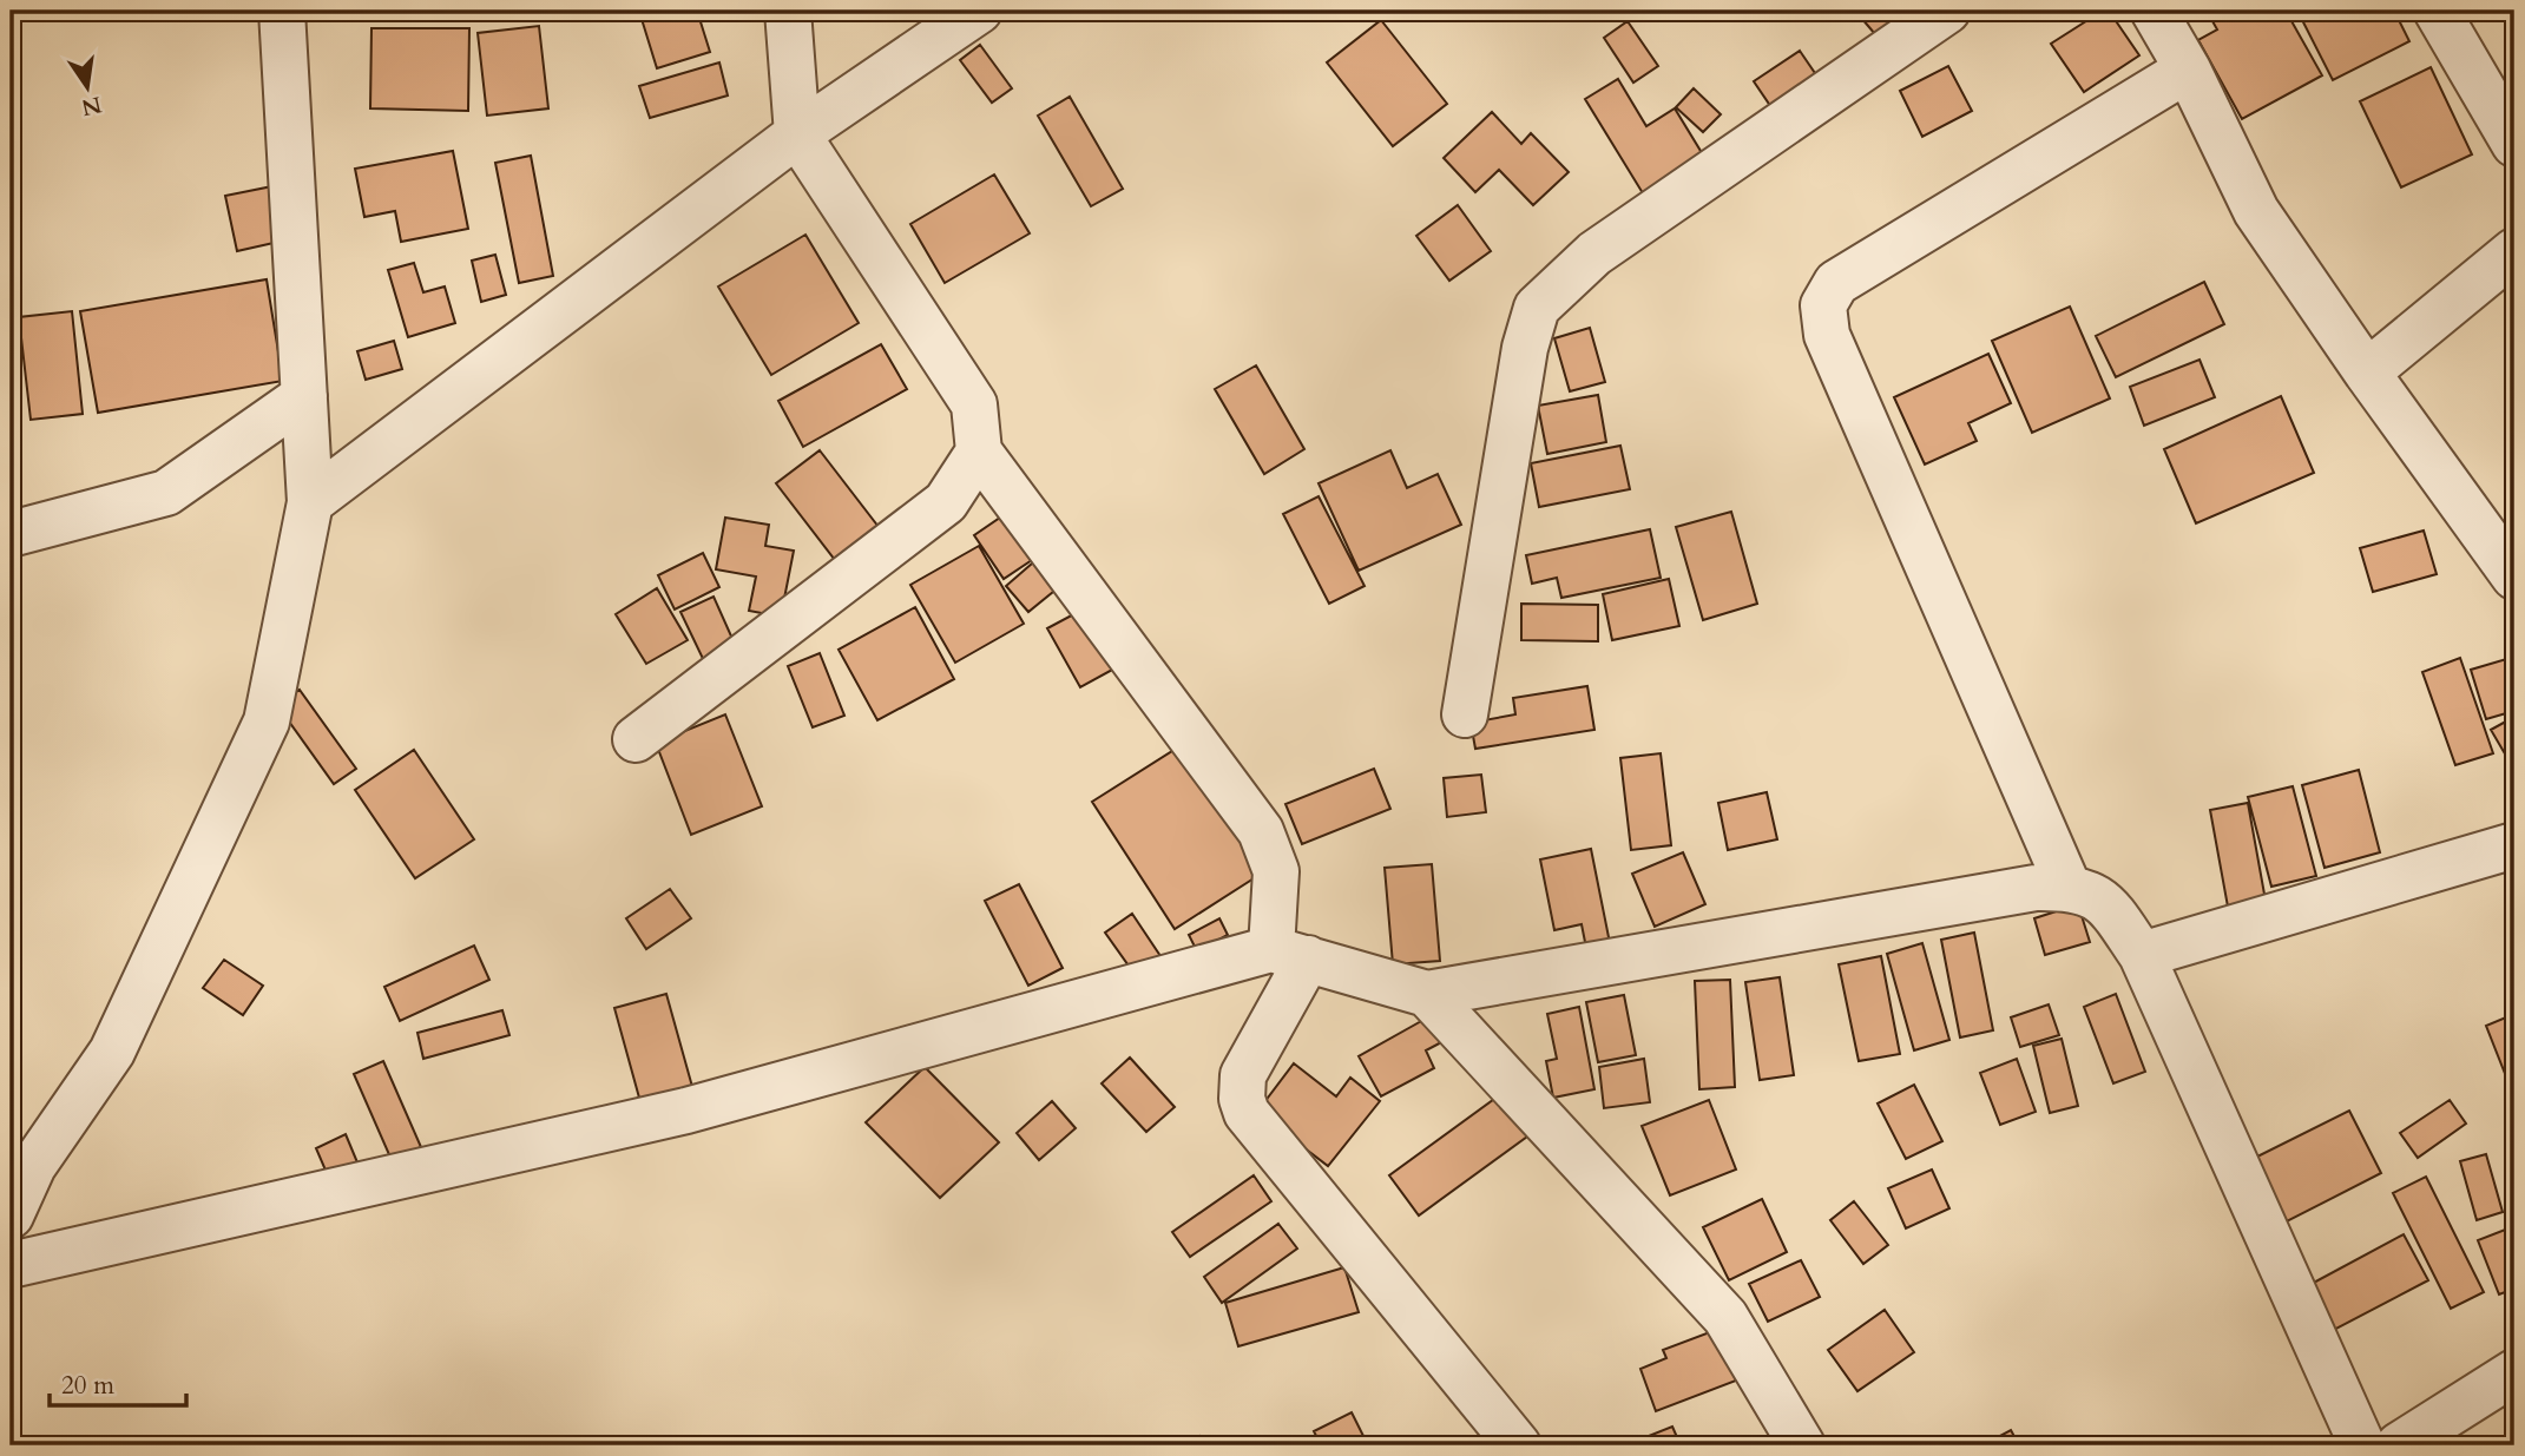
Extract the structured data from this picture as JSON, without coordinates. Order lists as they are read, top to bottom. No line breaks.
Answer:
{"scale_bar":"20 m","north":"bottom"}
